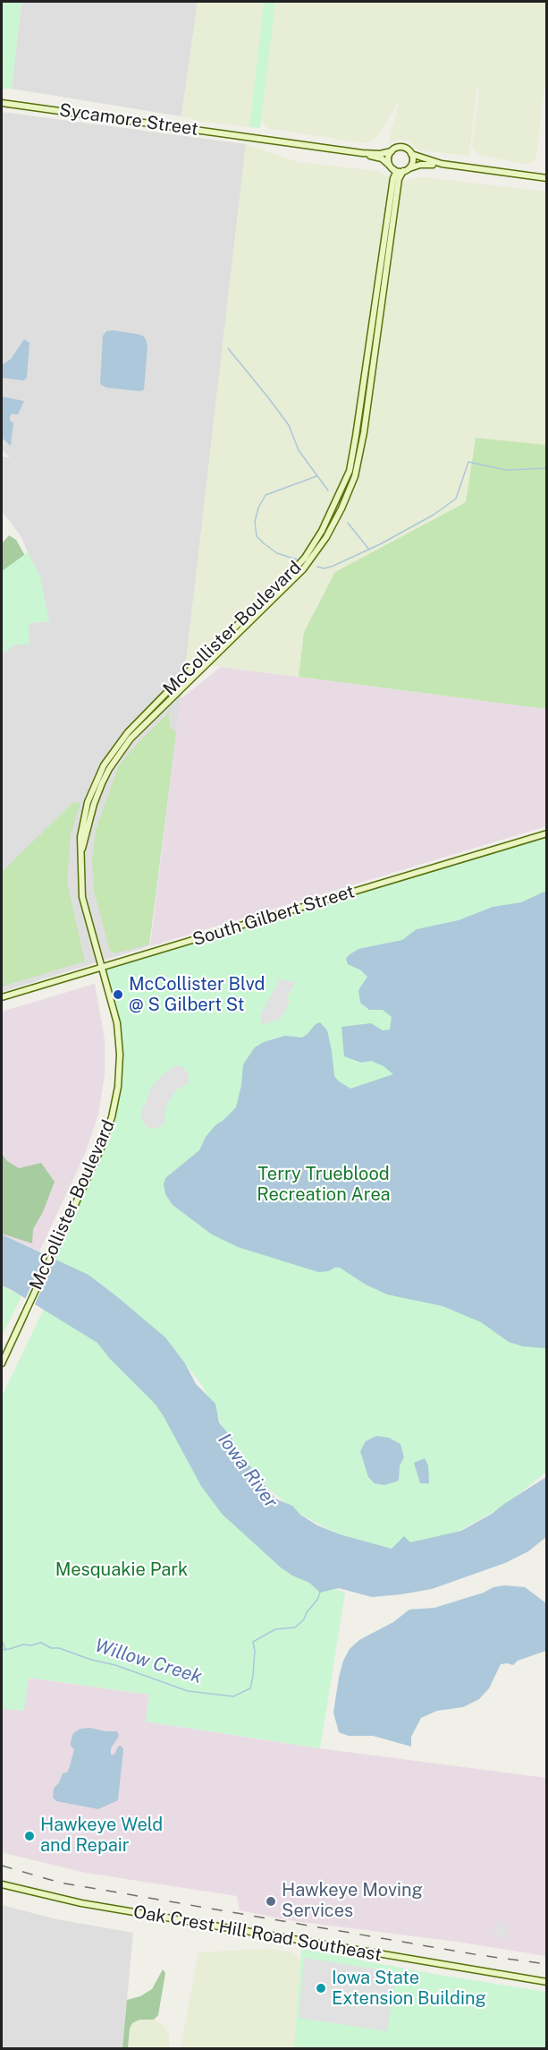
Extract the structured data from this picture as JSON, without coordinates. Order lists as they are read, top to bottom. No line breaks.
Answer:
{"streets":{"street":["Sycamore Street","McCollister Boulevard","South Gilbert Street","Oak Crest Hill Road Southeast"]},"crossings":[["McCollister Boulevard","South Gilbert Street"]],"water":["Iowa River","Willow Creek"],"parks":["Terry Trueblood Recreation Area","Mesquakie Park"],"places":["McCollister Blvd @ S Gilbert St","Hawkeye Weld and Repair","Hawkeye Moving Services","Iowa State Extension Building"]}
